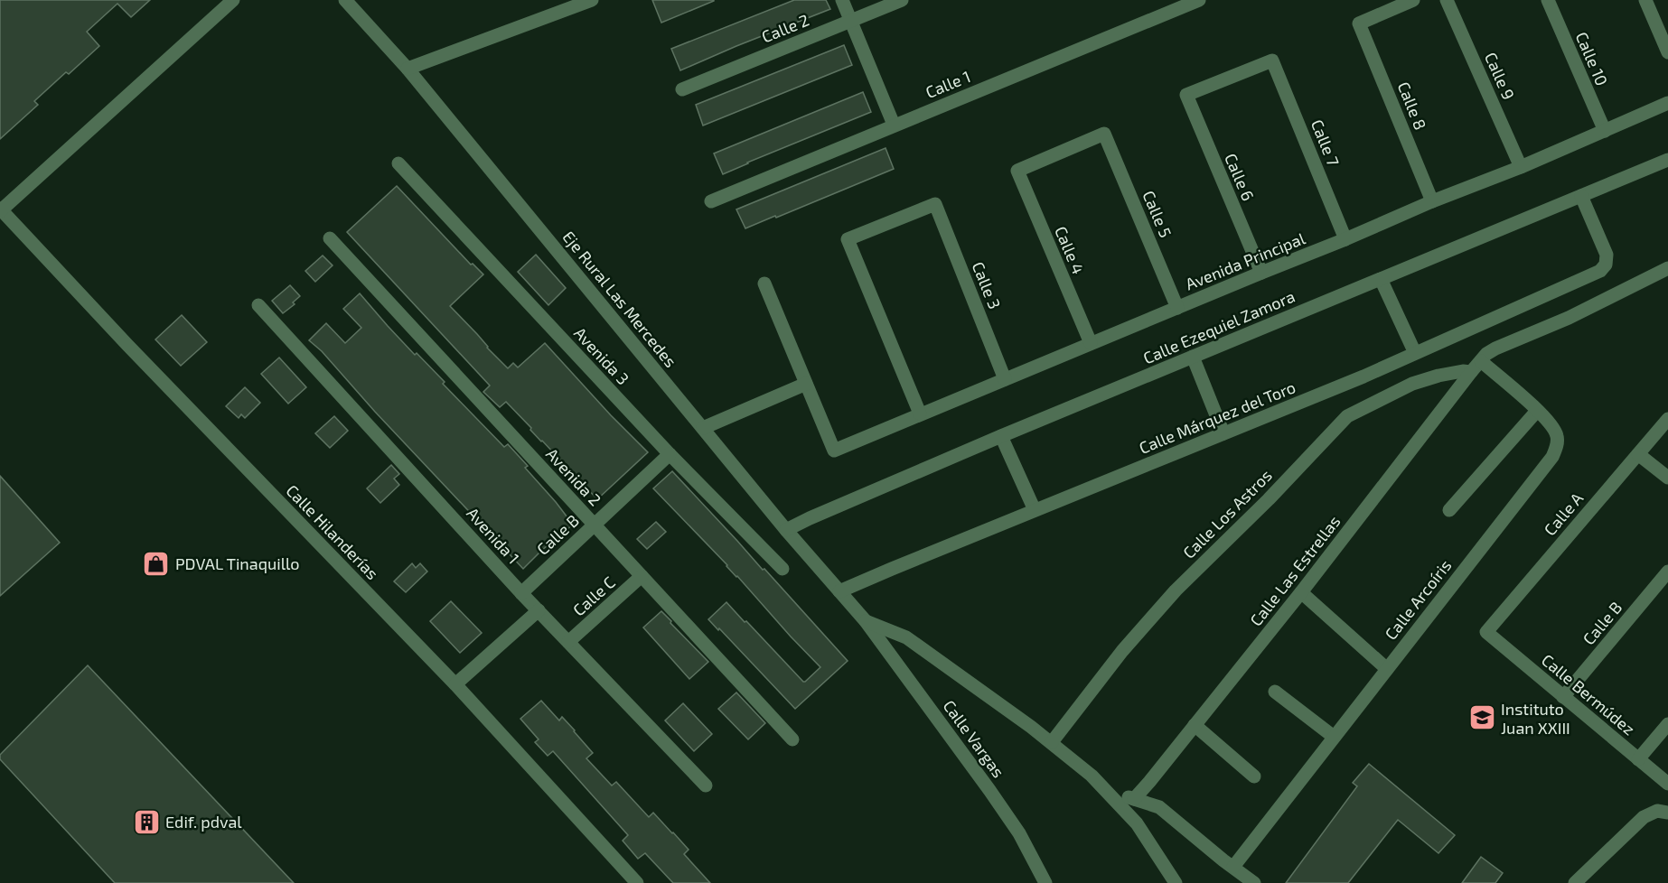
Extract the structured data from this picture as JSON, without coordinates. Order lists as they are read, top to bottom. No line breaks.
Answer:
{"streets":{"street":["Calle 2","Calle 10","Calle 9","Calle 1","Calle 8","Calle 7","Calle 6","Calle 5","Calle 4","Avenida Principal","Calle 3","Eje Rural Las Mercedes","Calle Ezequiel Zamora","Avenida 3","Calle Márquez del Toro","Avenida 2","Calle Los Astros","Calle A","Calle Hilanderías","Calle B","Avenida 1","Calle Las Estrellas","Calle C","Calle Arcoíris","Calle Bermúdez","Calle Vargas"]},"crossings":[["Calle 10","Avenida Principal"],["Calle 9","Avenida Principal"],["Calle 8","Avenida Principal"],["Calle 7","Calle 6"],["Calle 7","Avenida Principal"],["Calle 6","Avenida Principal"],["Calle 5","Calle 4"],["Calle 5","Avenida Principal"],["Calle 4","Avenida Principal"],["Avenida Principal","Calle 3"],["Eje Rural Las Mercedes","Calle Ezequiel Zamora"],["Eje Rural Las Mercedes","Calle Márquez del Toro"],["Eje Rural Las Mercedes","Calle Vargas"],["Calle Ezequiel Zamora","Calle Márquez del Toro"],["Avenida 3","Calle B"],["Avenida 2","Calle B"],["Avenida 2","Calle C"],["Calle Los Astros","Calle Las Estrellas"],["Calle A","Calle Bermúdez"],["Calle B","Avenida 1"],["Calle B","Calle Bermúdez"],["Avenida 1","Calle C"],["Calle Las Estrellas","Calle Arcoíris"]],"places":{"shop":["PDVAL Tinaquillo"],"school or university":["Instituto Juan XXIII"],"building":["Edif. pdval"]}}
